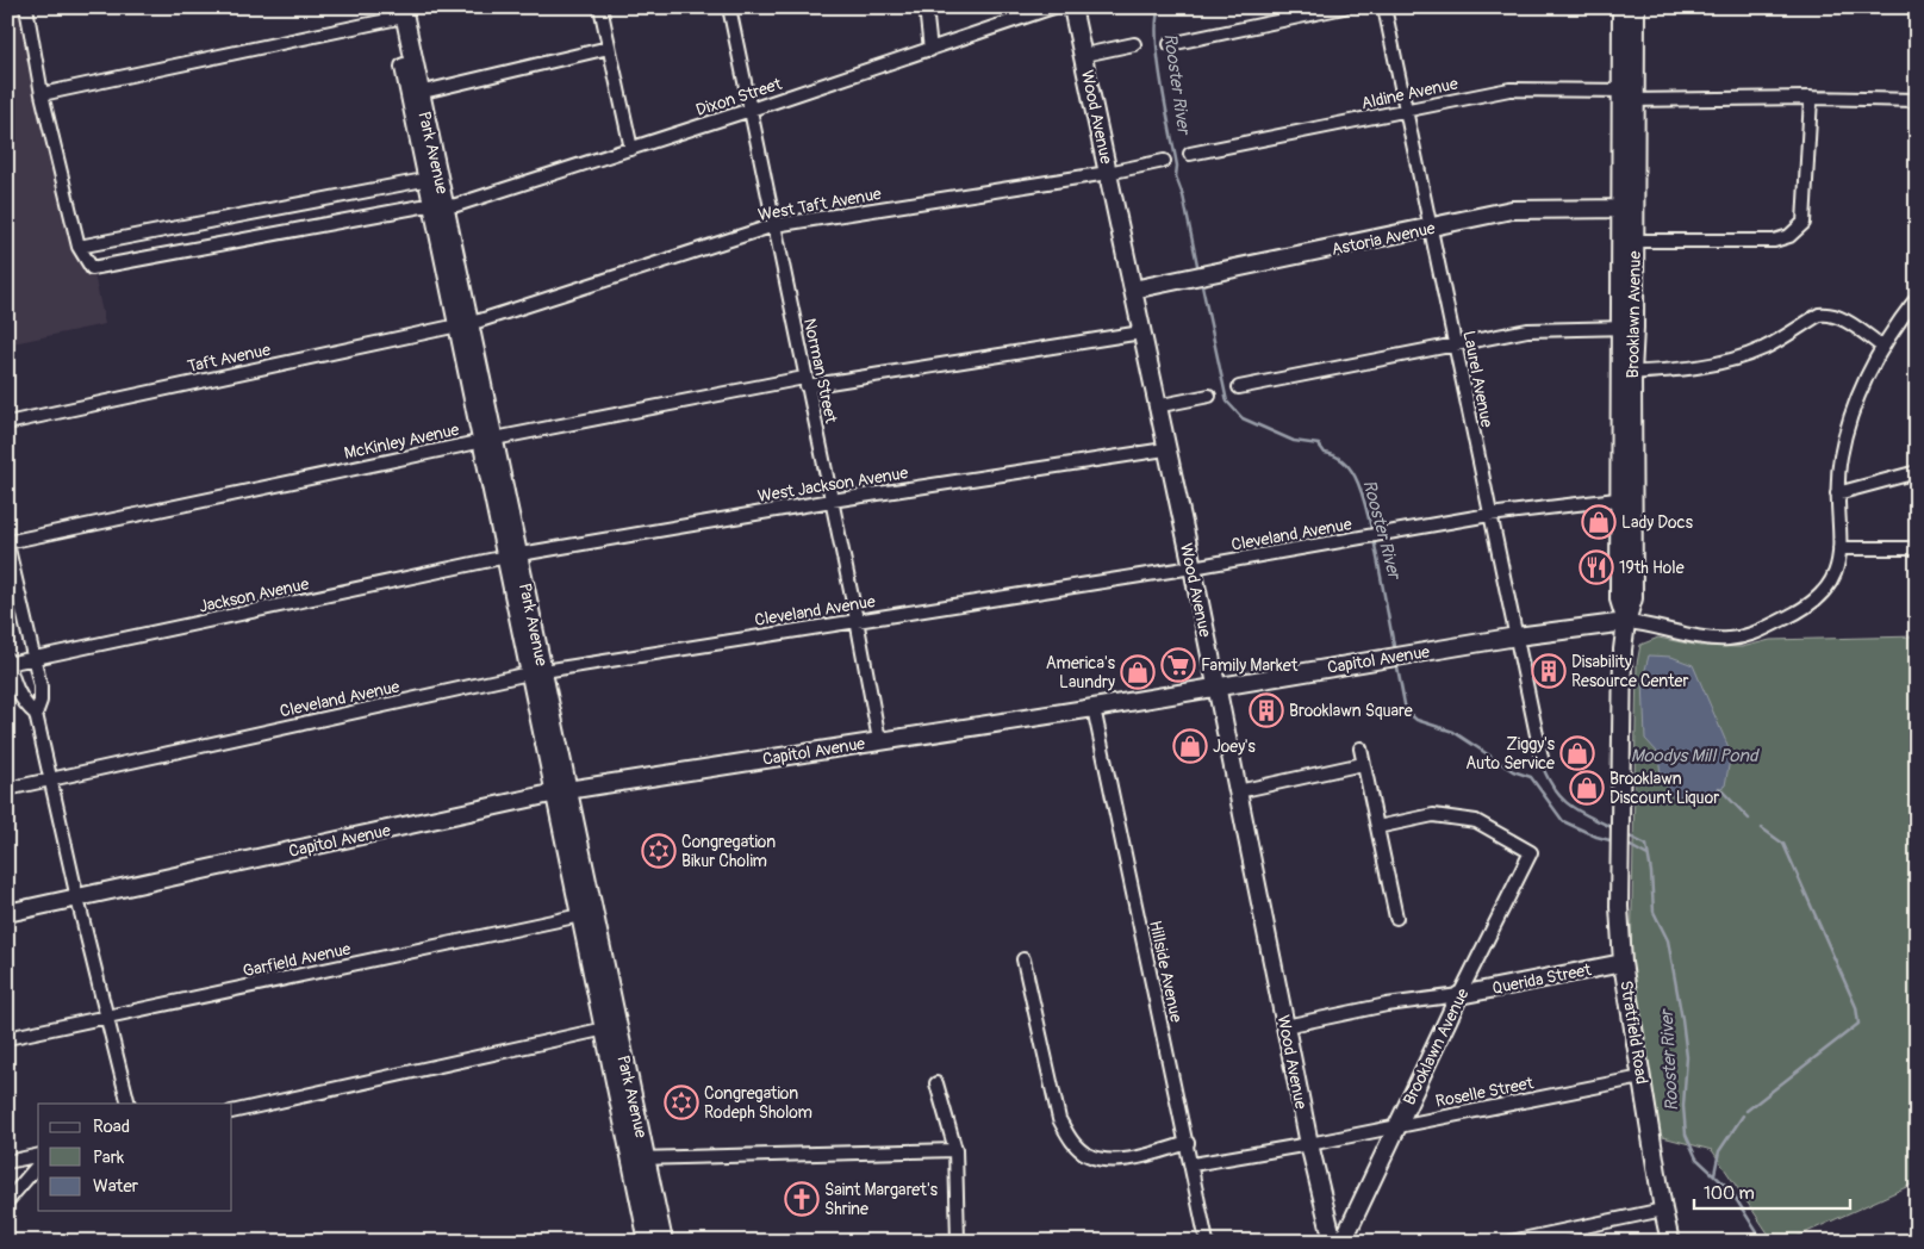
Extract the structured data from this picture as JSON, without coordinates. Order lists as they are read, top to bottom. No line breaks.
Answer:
{"streets":{"main road":["Wood Avenue","Park Avenue","Astoria Avenue","Brooklawn Avenue","Capitol Avenue","Querida Street","Stratfield Road"],"street":["Aldine Avenue","Dixon Street","West Taft Avenue","Taft Avenue","Norman Street","Laurel Avenue","McKinley Avenue","West Jackson Avenue","Cleveland Avenue","Jackson Avenue","Garfield Avenue","Hillside Avenue","Roselle Street"]},"crossings":[["Aldine Avenue","Brooklawn Avenue"],["Aldine Avenue","Laurel Avenue"],["Dixon Street","Park Avenue"],["Dixon Street","Norman Street"],["Wood Avenue","West Taft Avenue"],["Wood Avenue","Astoria Avenue"],["Wood Avenue","McKinley Avenue"],["Wood Avenue","West Jackson Avenue"],["Wood Avenue","Cleveland Avenue"],["Wood Avenue","Capitol Avenue"],["Wood Avenue","Querida Street"],["Wood Avenue","Roselle Street"],["Park Avenue","West Taft Avenue"],["Park Avenue","Taft Avenue"],["Park Avenue","McKinley Avenue"],["Park Avenue","West Jackson Avenue"],["Park Avenue","Cleveland Avenue"],["Park Avenue","Jackson Avenue"],["Park Avenue","Capitol Avenue"],["Park Avenue","Garfield Avenue"],["West Taft Avenue","Taft Avenue"],["West Taft Avenue","Norman Street"],["Astoria Avenue","Brooklawn Avenue"],["Astoria Avenue","Laurel Avenue"],["Brooklawn Avenue","Cleveland Avenue"],["Brooklawn Avenue","Capitol Avenue"],["Brooklawn Avenue","Querida Street"],["Brooklawn Avenue","Stratfield Road"],["Brooklawn Avenue","Roselle Street"],["Norman Street","McKinley Avenue"],["Norman Street","West Jackson Avenue"],["Norman Street","Cleveland Avenue"],["Norman Street","Capitol Avenue"],["Laurel Avenue","Cleveland Avenue"],["Laurel Avenue","Capitol Avenue"],["West Jackson Avenue","Jackson Avenue"],["Capitol Avenue","Hillside Avenue"],["Hillside Avenue","Roselle Street"],["Querida Street","Stratfield Road"],["Stratfield Road","Roselle Street"]],"water":["Rooster River","Moodys Mill Pond"],"places":{"shop":["Lady Docs","America's Laundry","Joey's","Ziggy's Auto Service","Brooklawn Discount Liquor"],"restaurant":["19th Hole"],"supermarket":["Family Market"],"building":["Disability Resource Center","Brooklawn Square"],"synagogue":["Congregation Bikur Cholim","Congregation Rodeph Sholom"],"church":["Saint Margaret's Shrine"]},"legend":["Road","Park","Water"],"scale_bar":"100 m"}
